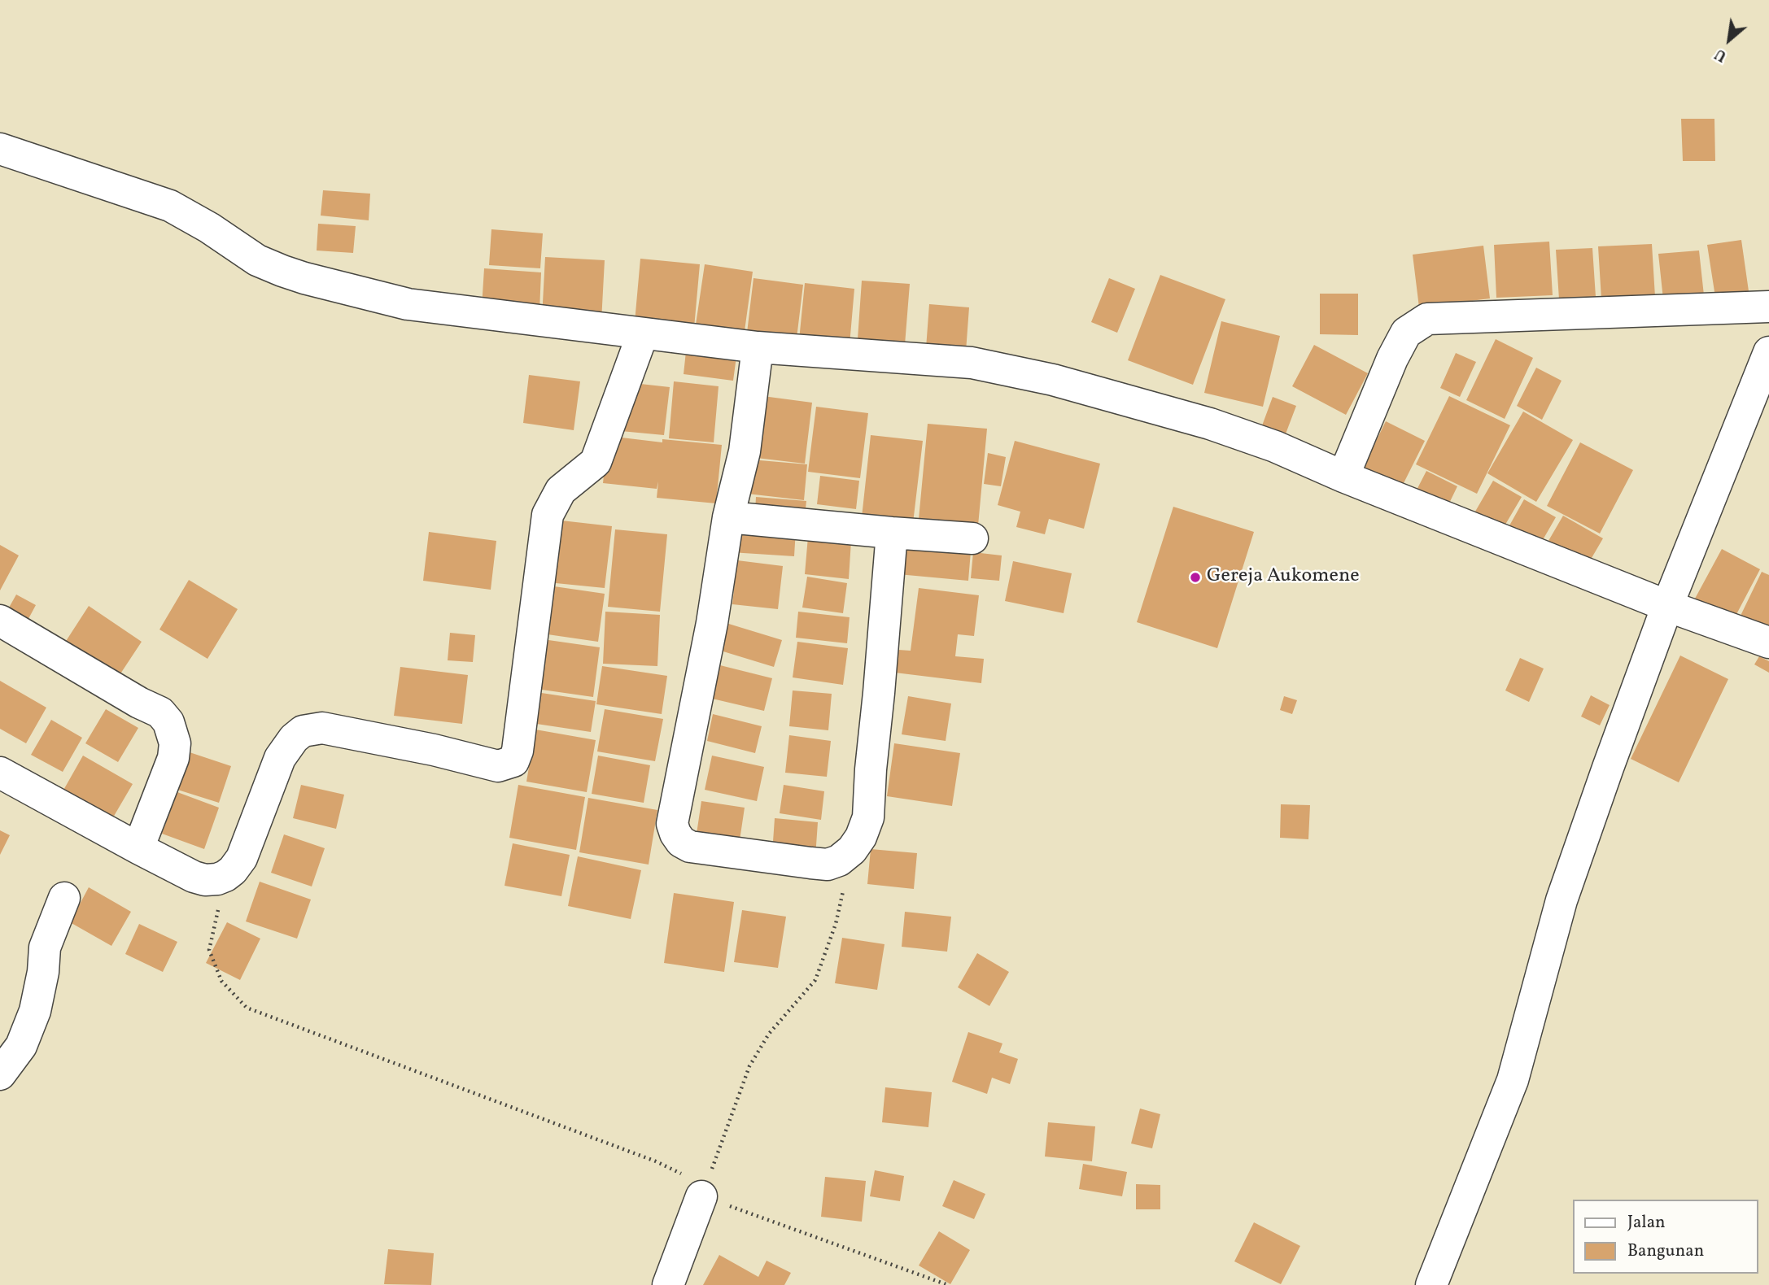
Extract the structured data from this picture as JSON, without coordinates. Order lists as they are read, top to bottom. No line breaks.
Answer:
{"places":["Gereja Aukomene"],"legend":["Jalan","Bangunan"],"north":"bottom left"}
